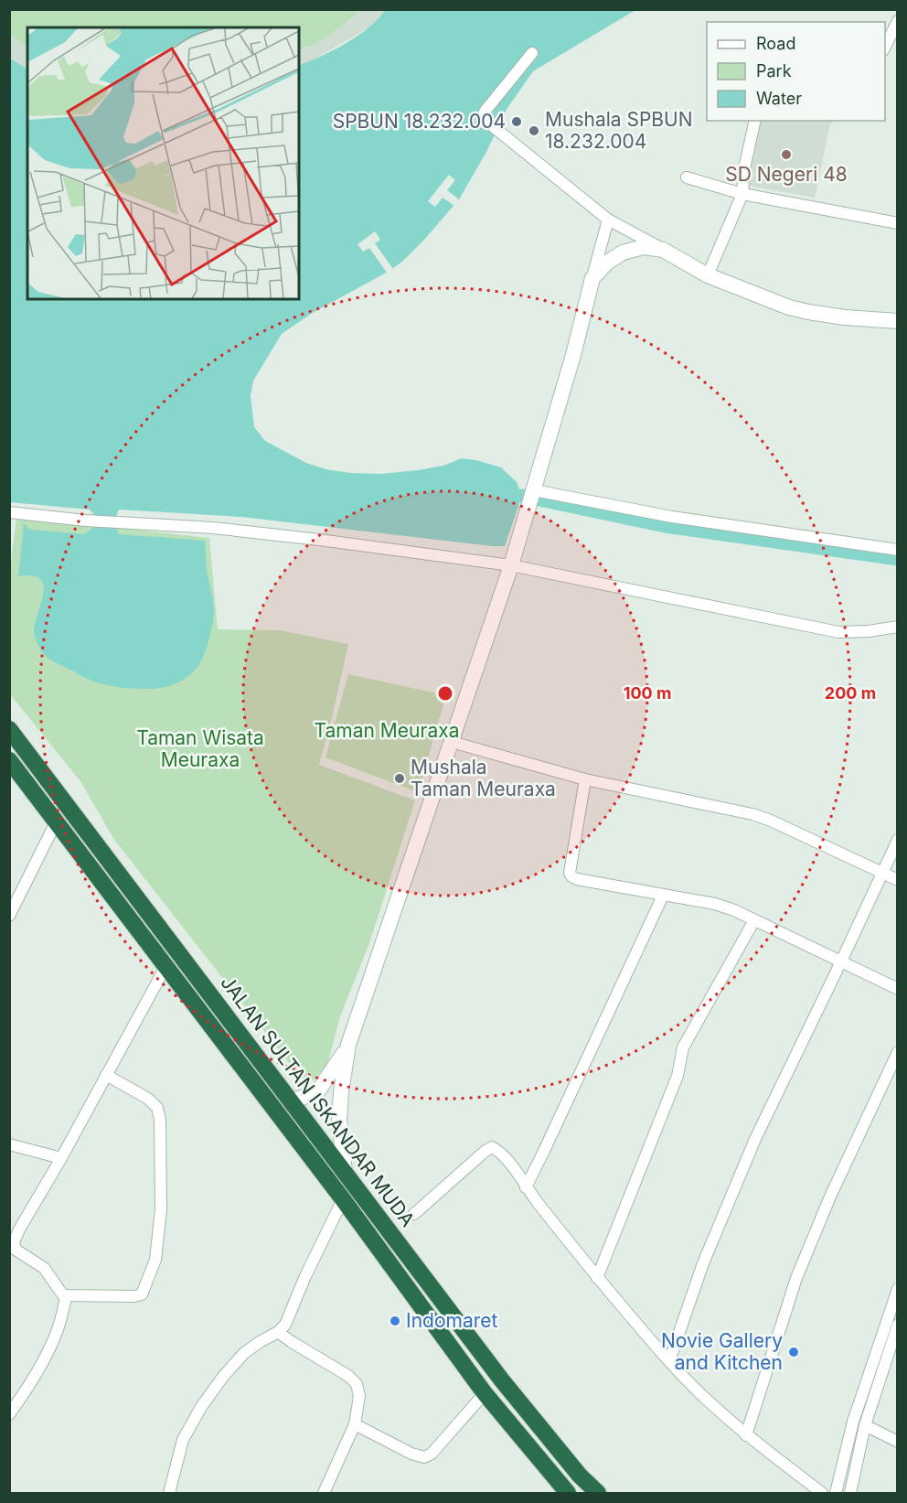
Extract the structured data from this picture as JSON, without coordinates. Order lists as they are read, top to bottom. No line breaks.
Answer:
{"streets":{"highway":["JALAN SULTAN ISKANDAR MUDA"]},"parks":["Taman Meuraxa","Taman Wisata Meuraxa"],"places":["SPBUN 18.232.004","Mushala SPBUN 18.232.004","SD Negeri 48","Mushala Taman Meuraxa","Indomaret","Novie Gallery and Kitchen"],"legend":["Road","Park","Water"],"rings":["100 m","200 m"]}
